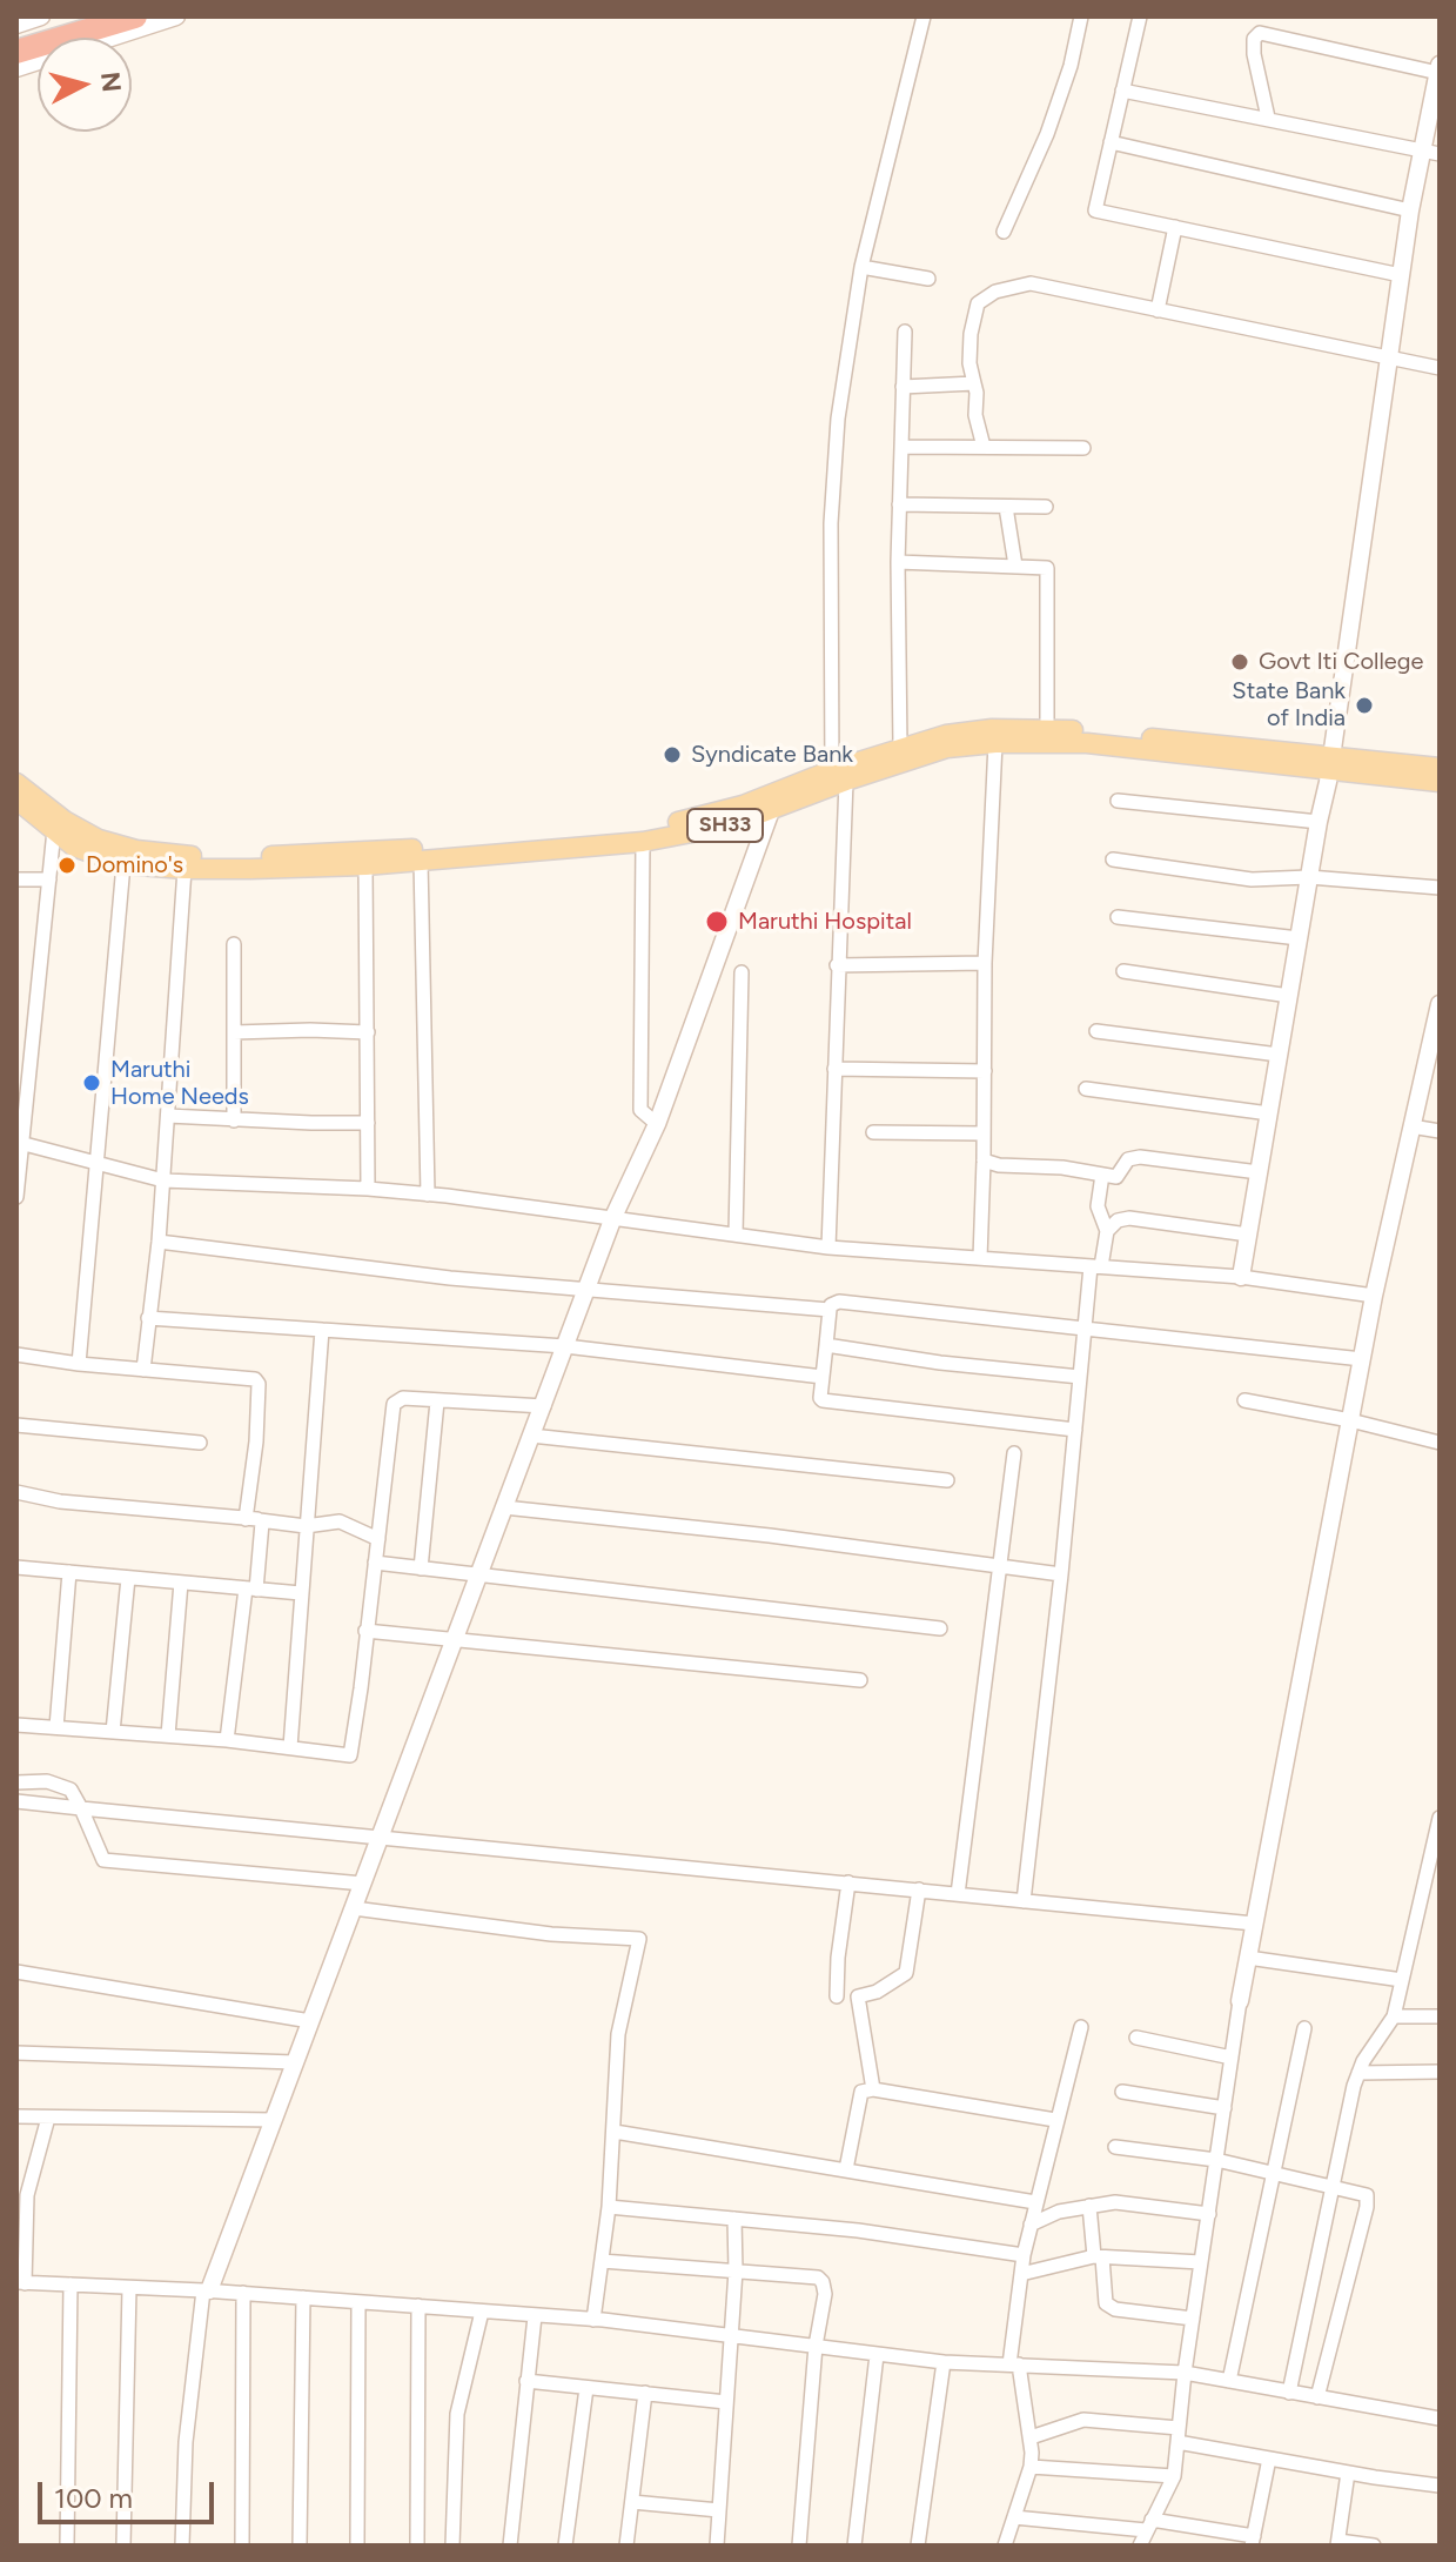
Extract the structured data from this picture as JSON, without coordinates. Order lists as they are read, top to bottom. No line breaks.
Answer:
{"streets":{"main road":["SH33"]},"places":["Govt Iti College","State Bank of India","Syndicate Bank","Domino's","Maruthi Hospital","Maruthi Home Needs"],"scale_bar":"100 m","north":"right"}
